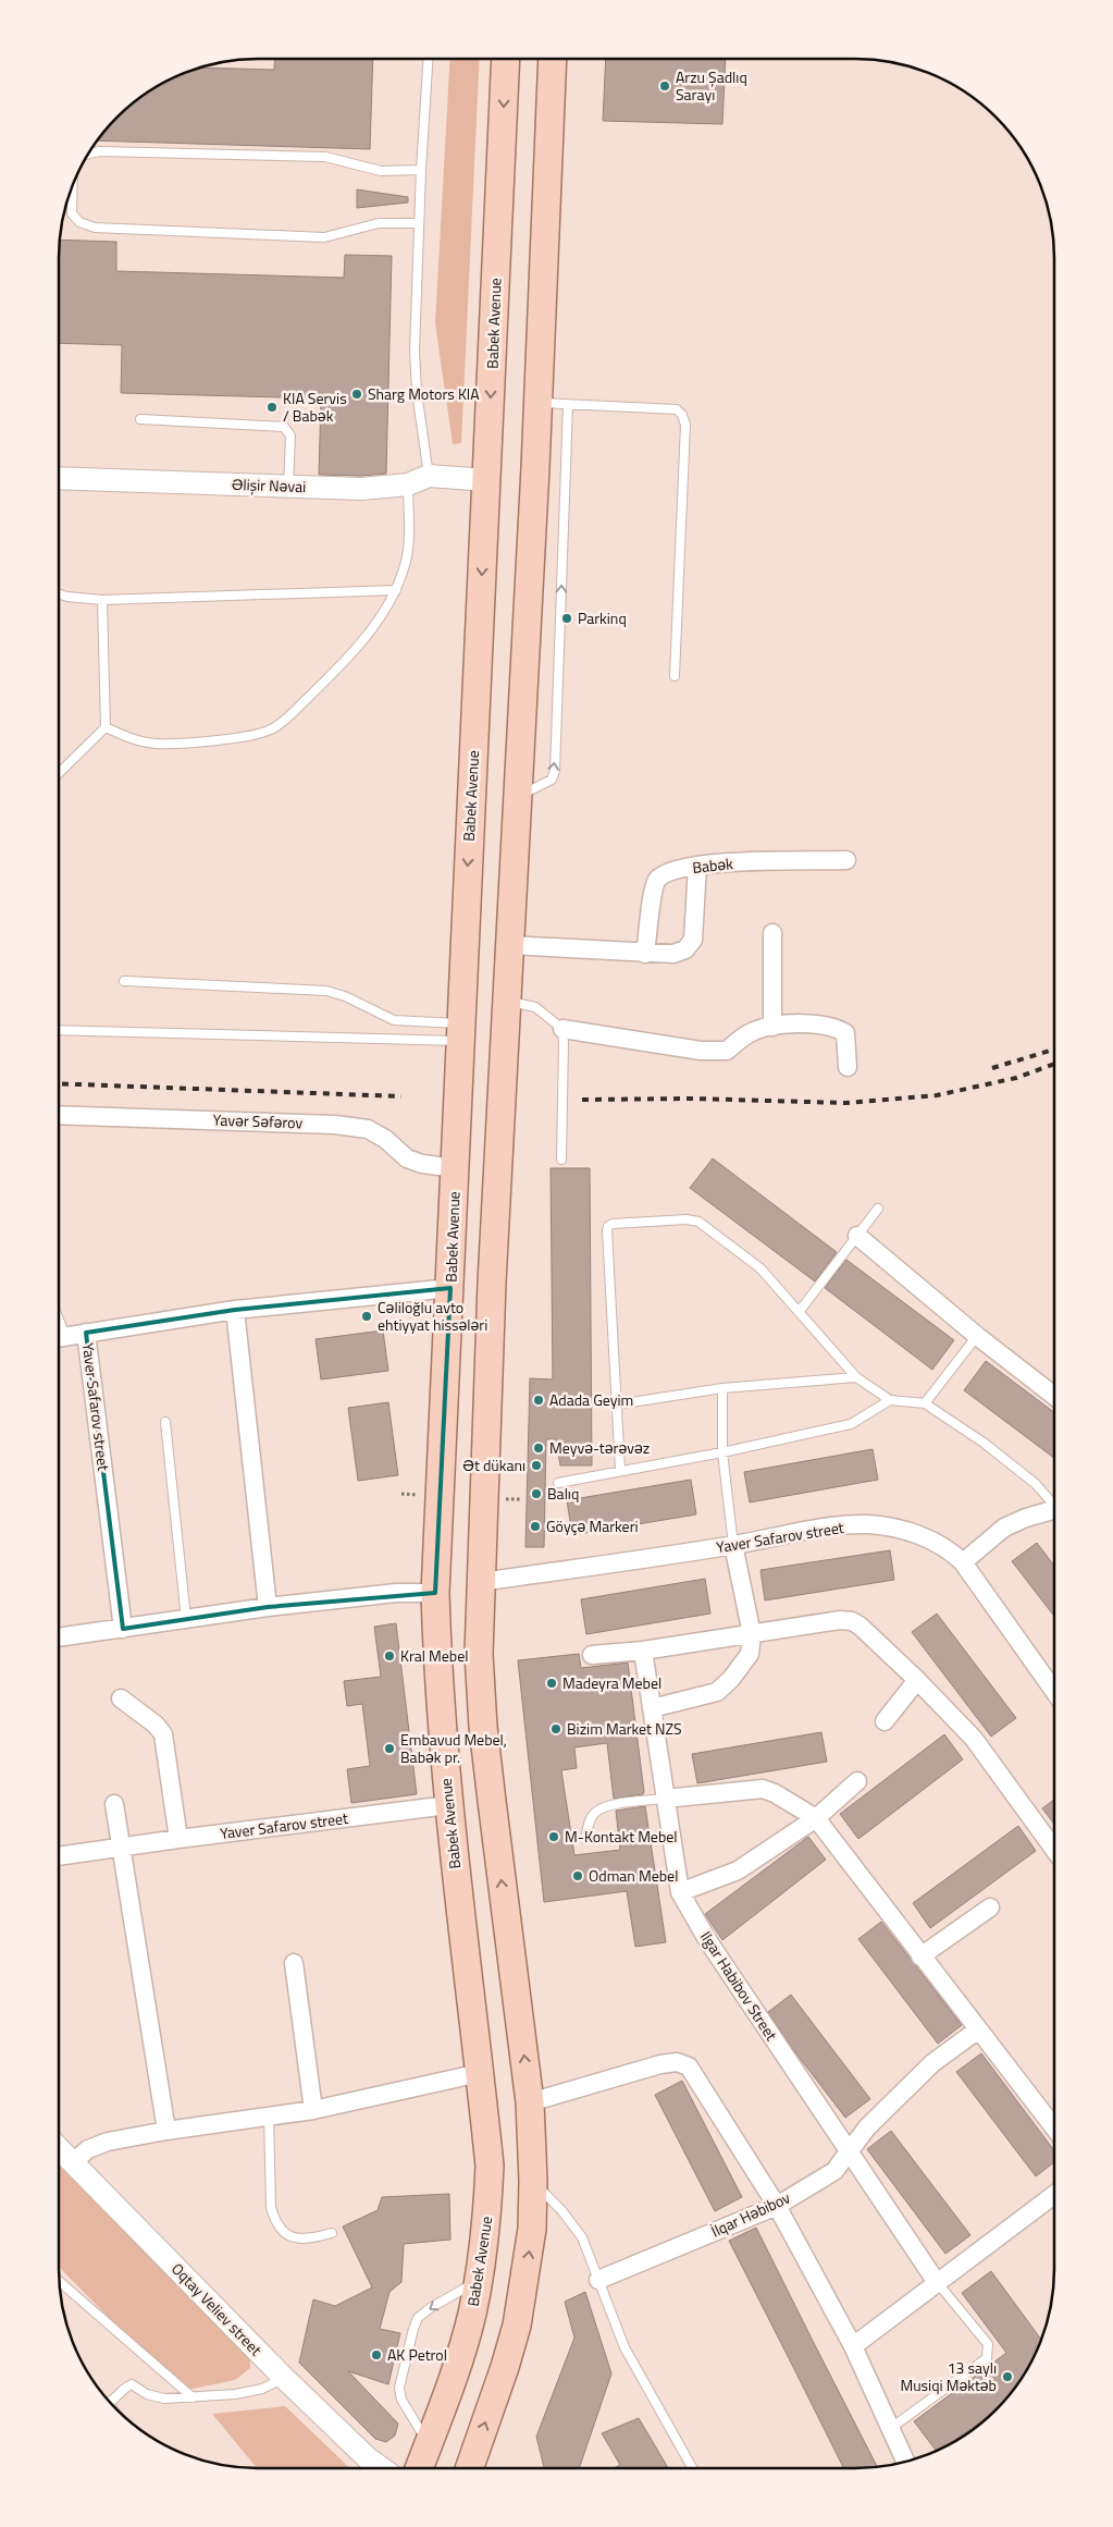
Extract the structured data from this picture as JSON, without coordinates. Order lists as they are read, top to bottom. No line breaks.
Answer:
{"streets":{"main road":["Babek Avenue"],"street":["Əlişir Nəvai","Babək","Yavər Səfərov","Yaver Safarov street","Ilgar Habibov Street","İlqar Həbibov","Oqtay Veliev street"]},"crossings":[["Babek Avenue","Əlişir Nəvai"],["Babek Avenue","Yavər Səfərov"],["Babek Avenue","Yaver Safarov street"],["Ilgar Habibov Street","İlqar Həbibov"]],"places":["Arzu Şadlıq Sarayı","Sharg Motors KIA","KIA Servis / Babək","Parkinq","Cəliloğlu avto ehtiyyat hissələri","Adada Geyim","Meyvə-tərəvəz","Ət dükanı","Balıq","Göyçə Markeri","Kral Mebel","Madeyra Mebel","Bizim Market NZS","Embavud Mebel, Babək pr.","M-Kontakt Mebel","Odman Mebel","AK Petrol","13 saylı Musiqi Məktəb"]}
